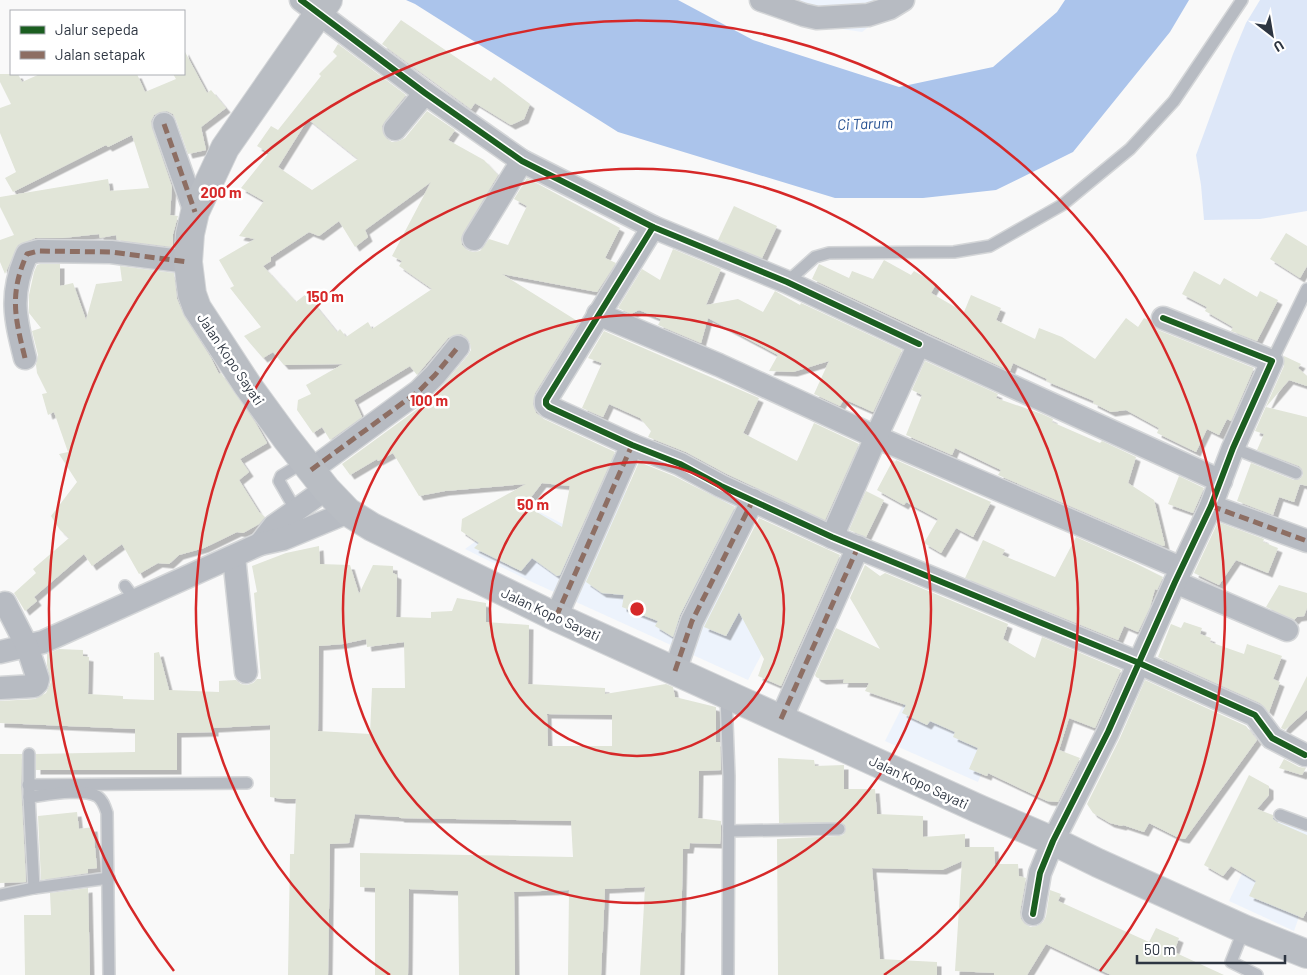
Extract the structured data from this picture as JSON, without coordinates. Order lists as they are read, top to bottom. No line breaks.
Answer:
{"streets":{"main road":["Jalan Kopo Sayati"]},"water":["Ci Tarum"],"legend":["Jalur sepeda","Jalan setapak"],"scale_bar":"50 m","north":"bottom right","rings":["200 m","150 m","100 m","50 m"]}
